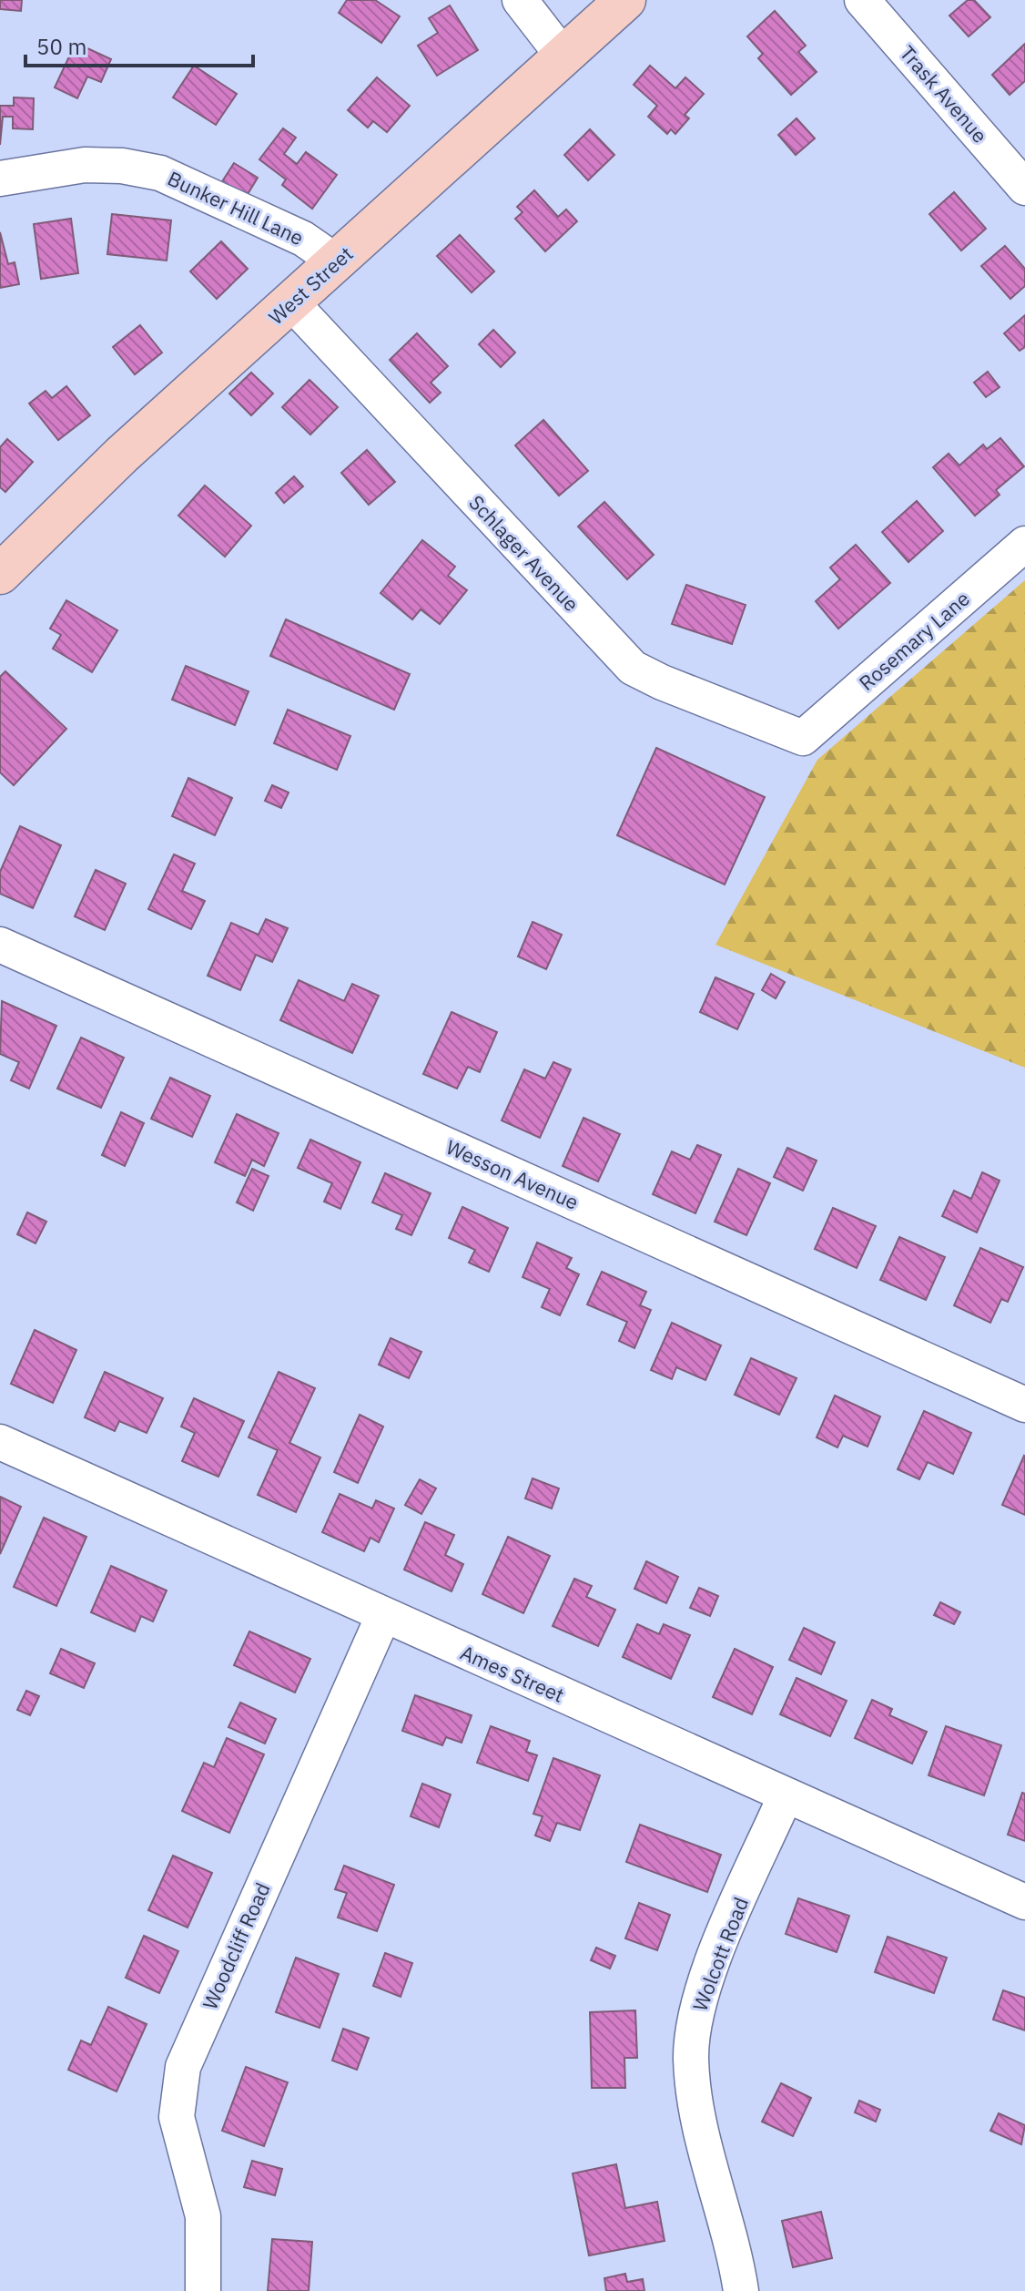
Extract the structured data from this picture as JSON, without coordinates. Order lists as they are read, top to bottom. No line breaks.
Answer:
{"streets":{"street":["Trask Avenue","Bunker Hill Lane","West Street","Schlager Avenue","Rosemary Lane","Wesson Avenue","Ames Street","Woodcliff Road","Wolcott Road"]},"crossings":[["Bunker Hill Lane","West Street"],["West Street","Schlager Avenue"],["Schlager Avenue","Rosemary Lane"],["Ames Street","Woodcliff Road"],["Ames Street","Wolcott Road"]],"scale_bar":"50 m"}
